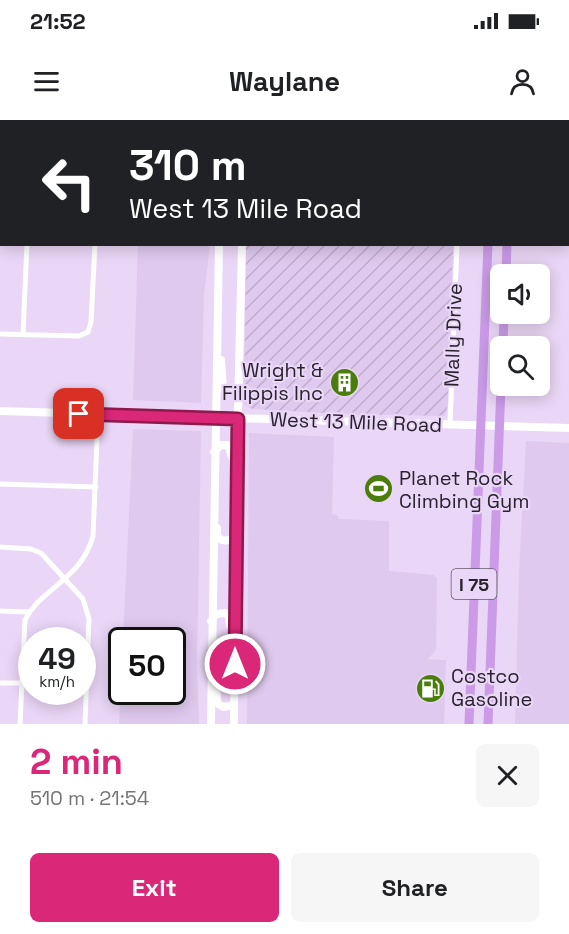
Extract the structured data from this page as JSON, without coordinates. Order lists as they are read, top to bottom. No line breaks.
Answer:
{"streets":{"highway":["I 75"],"main road":["West 13 Mile Road"],"street":["Mally Drive"]},"crossings":[["Mally Drive","West 13 Mile Road"]],"places":{"building":["Wright & Filippis Inc"],"sports":["Planet Rock Climbing Gym"],"fuel station":["Costco Gasoline"]},"page":{"status":"21:52","header":"Waylane","turn":["310 m","West 13 Mile Road"],"speed":"49 km/h","limit":"50","heading":["2 min","510 m · 21:54"],"buttons":["Exit","Share"]}}
